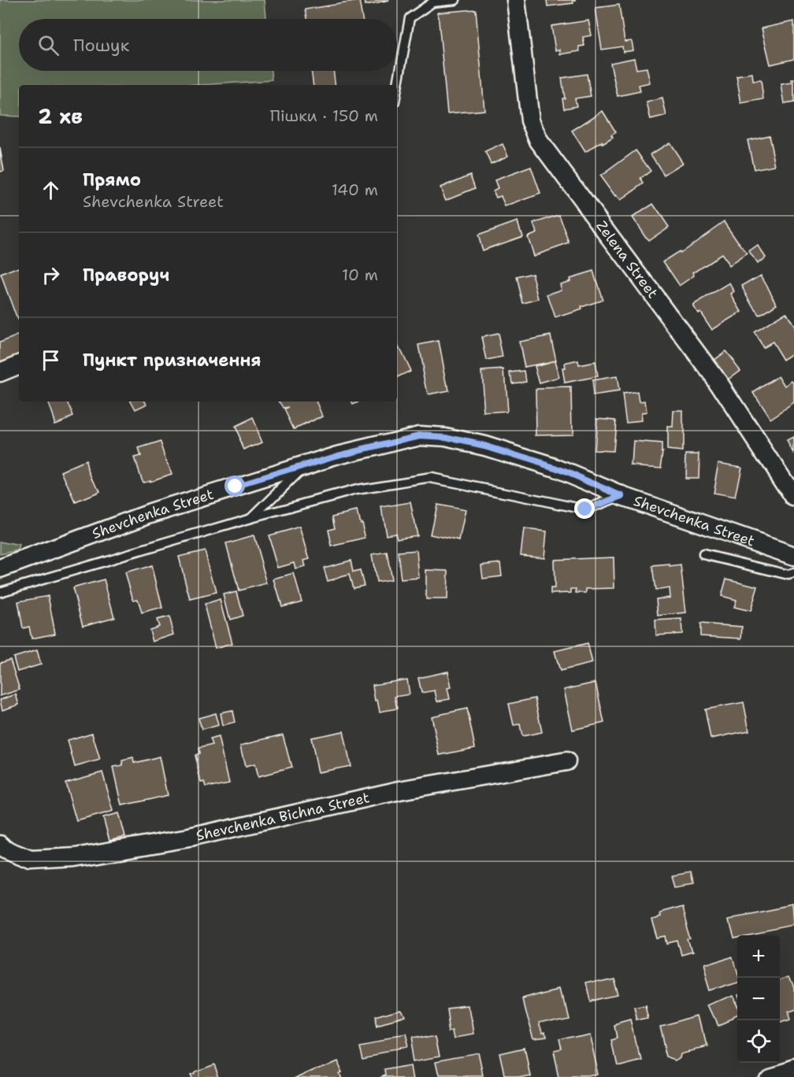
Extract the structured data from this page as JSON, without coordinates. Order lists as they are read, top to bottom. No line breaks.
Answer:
{"streets":{"street":["Zelena Street","Shevchenka Street","Shevchenka Bichna Street"]},"page":{"search":"Пошук","heading":["2 хв","Пішки · 150 m"],"list":[["Прямо","Shevchenka Street","140 m"],["Праворуч","10 m"],"Пункт призначення"],"map_buttons":["+","−"]}}
